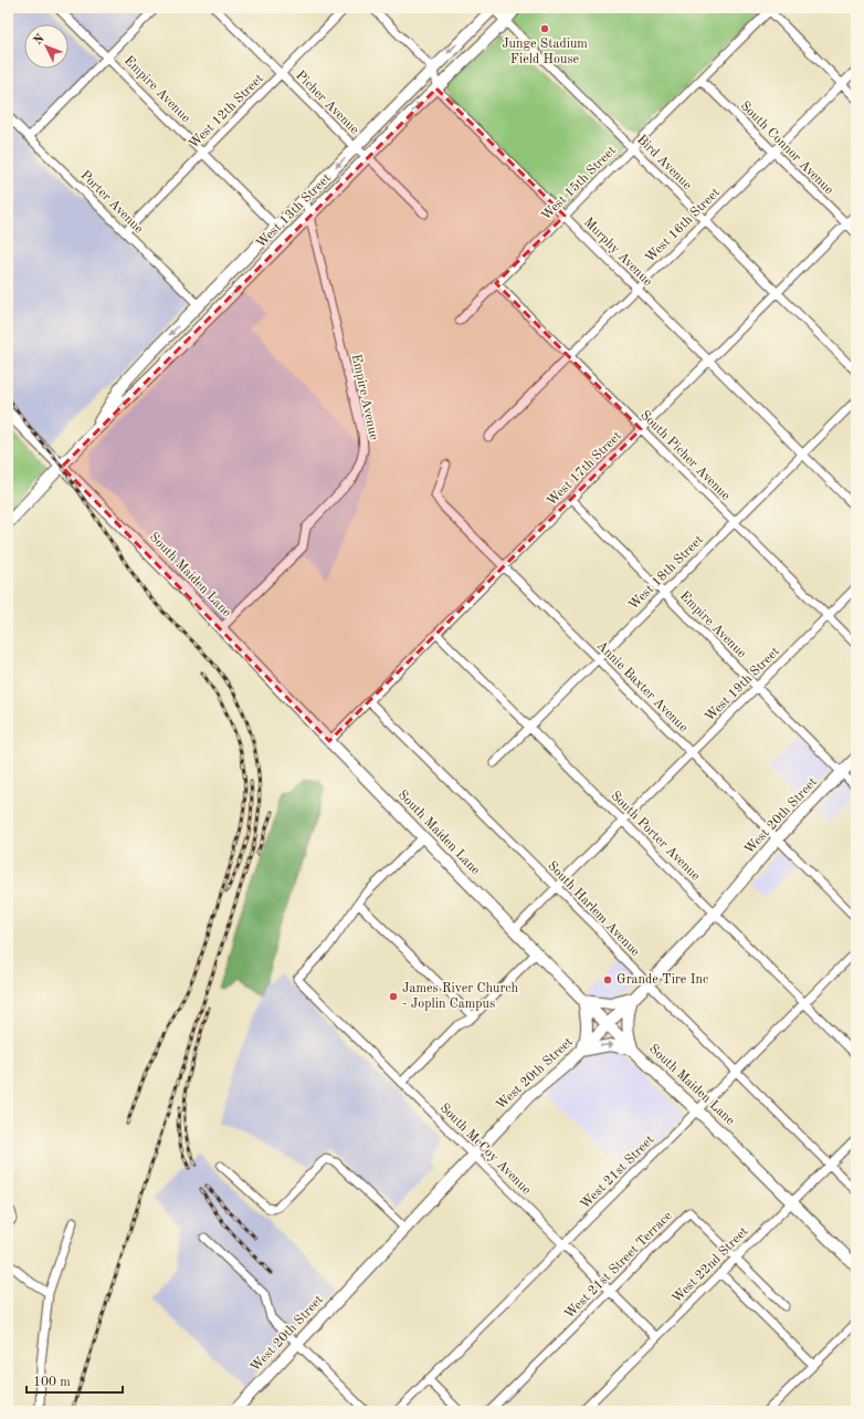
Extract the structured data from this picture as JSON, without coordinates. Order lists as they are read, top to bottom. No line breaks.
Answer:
{"streets":{"main road":["West 13th Street","South Maiden Lane","West 20th Street"],"street":["Empire Avenue","Picher Avenue","West 12th Street","South Connor Avenue","Bird Avenue","West 15th Street","Porter Avenue","West 16th Street","Murphy Avenue","South Picher Avenue","West 17th Street","West 18th Street","West 19th Street","Annie Baxter Avenue","South Porter Avenue","South Harlem Avenue","South McCoy Avenue","West 21st Street","West 21st Street Terrace","West 22nd Street"]},"crossings":[["Empire Avenue","West 12th Street"],["Empire Avenue","West 13th Street"],["Empire Avenue","West 17th Street"],["Empire Avenue","West 18th Street"],["Empire Avenue","South Maiden Lane"],["Empire Avenue","West 19th Street"],["Empire Avenue","West 20th Street"],["Picher Avenue","West 12th Street"],["Picher Avenue","West 13th Street"],["West 12th Street","Porter Avenue"],["South Connor Avenue","West 15th Street"],["South Connor Avenue","West 16th Street"],["South Connor Avenue","West 17th Street"],["Bird Avenue","West 15th Street"],["Bird Avenue","West 13th Street"],["Bird Avenue","West 16th Street"],["Bird Avenue","West 17th Street"],["West 15th Street","Murphy Avenue"],["West 15th Street","South Picher Avenue"],["Porter Avenue","West 13th Street"],["West 13th Street","Murphy Avenue"],["West 13th Street","South Maiden Lane"],["West 16th Street","Murphy Avenue"],["West 16th Street","South Picher Avenue"],["Murphy Avenue","West 17th Street"],["Murphy Avenue","West 18th Street"],["South Picher Avenue","West 17th Street"],["South Picher Avenue","West 18th Street"],["South Picher Avenue","West 19th Street"],["West 17th Street","South Maiden Lane"],["West 17th Street","Annie Baxter Avenue"],["West 17th Street","South Porter Avenue"],["West 17th Street","South Harlem Avenue"],["West 18th Street","Annie Baxter Avenue"],["West 18th Street","South Porter Avenue"],["South Maiden Lane","West 19th Street"],["South Maiden Lane","West 20th Street"],["South Maiden Lane","West 21st Street"],["South Maiden Lane","West 22nd Street"],["West 19th Street","Annie Baxter Avenue"],["West 19th Street","South Porter Avenue"],["West 19th Street","South Harlem Avenue"],["Annie Baxter Avenue","West 20th Street"],["West 20th Street","South Porter Avenue"],["West 20th Street","South Harlem Avenue"],["West 20th Street","South McCoy Avenue"],["South Porter Avenue","West 21st Street"],["South Harlem Avenue","West 21st Street"],["South Harlem Avenue","West 22nd Street"],["South McCoy Avenue","West 21st Street"],["South McCoy Avenue","West 21st Street Terrace"],["South McCoy Avenue","West 22nd Street"],["West 21st Street Terrace","West 22nd Street"]],"places":["Junge Stadium Field House","Grande Tire Inc","James River Church - Joplin Campus"],"scale_bar":"100 m","north":"top left"}
